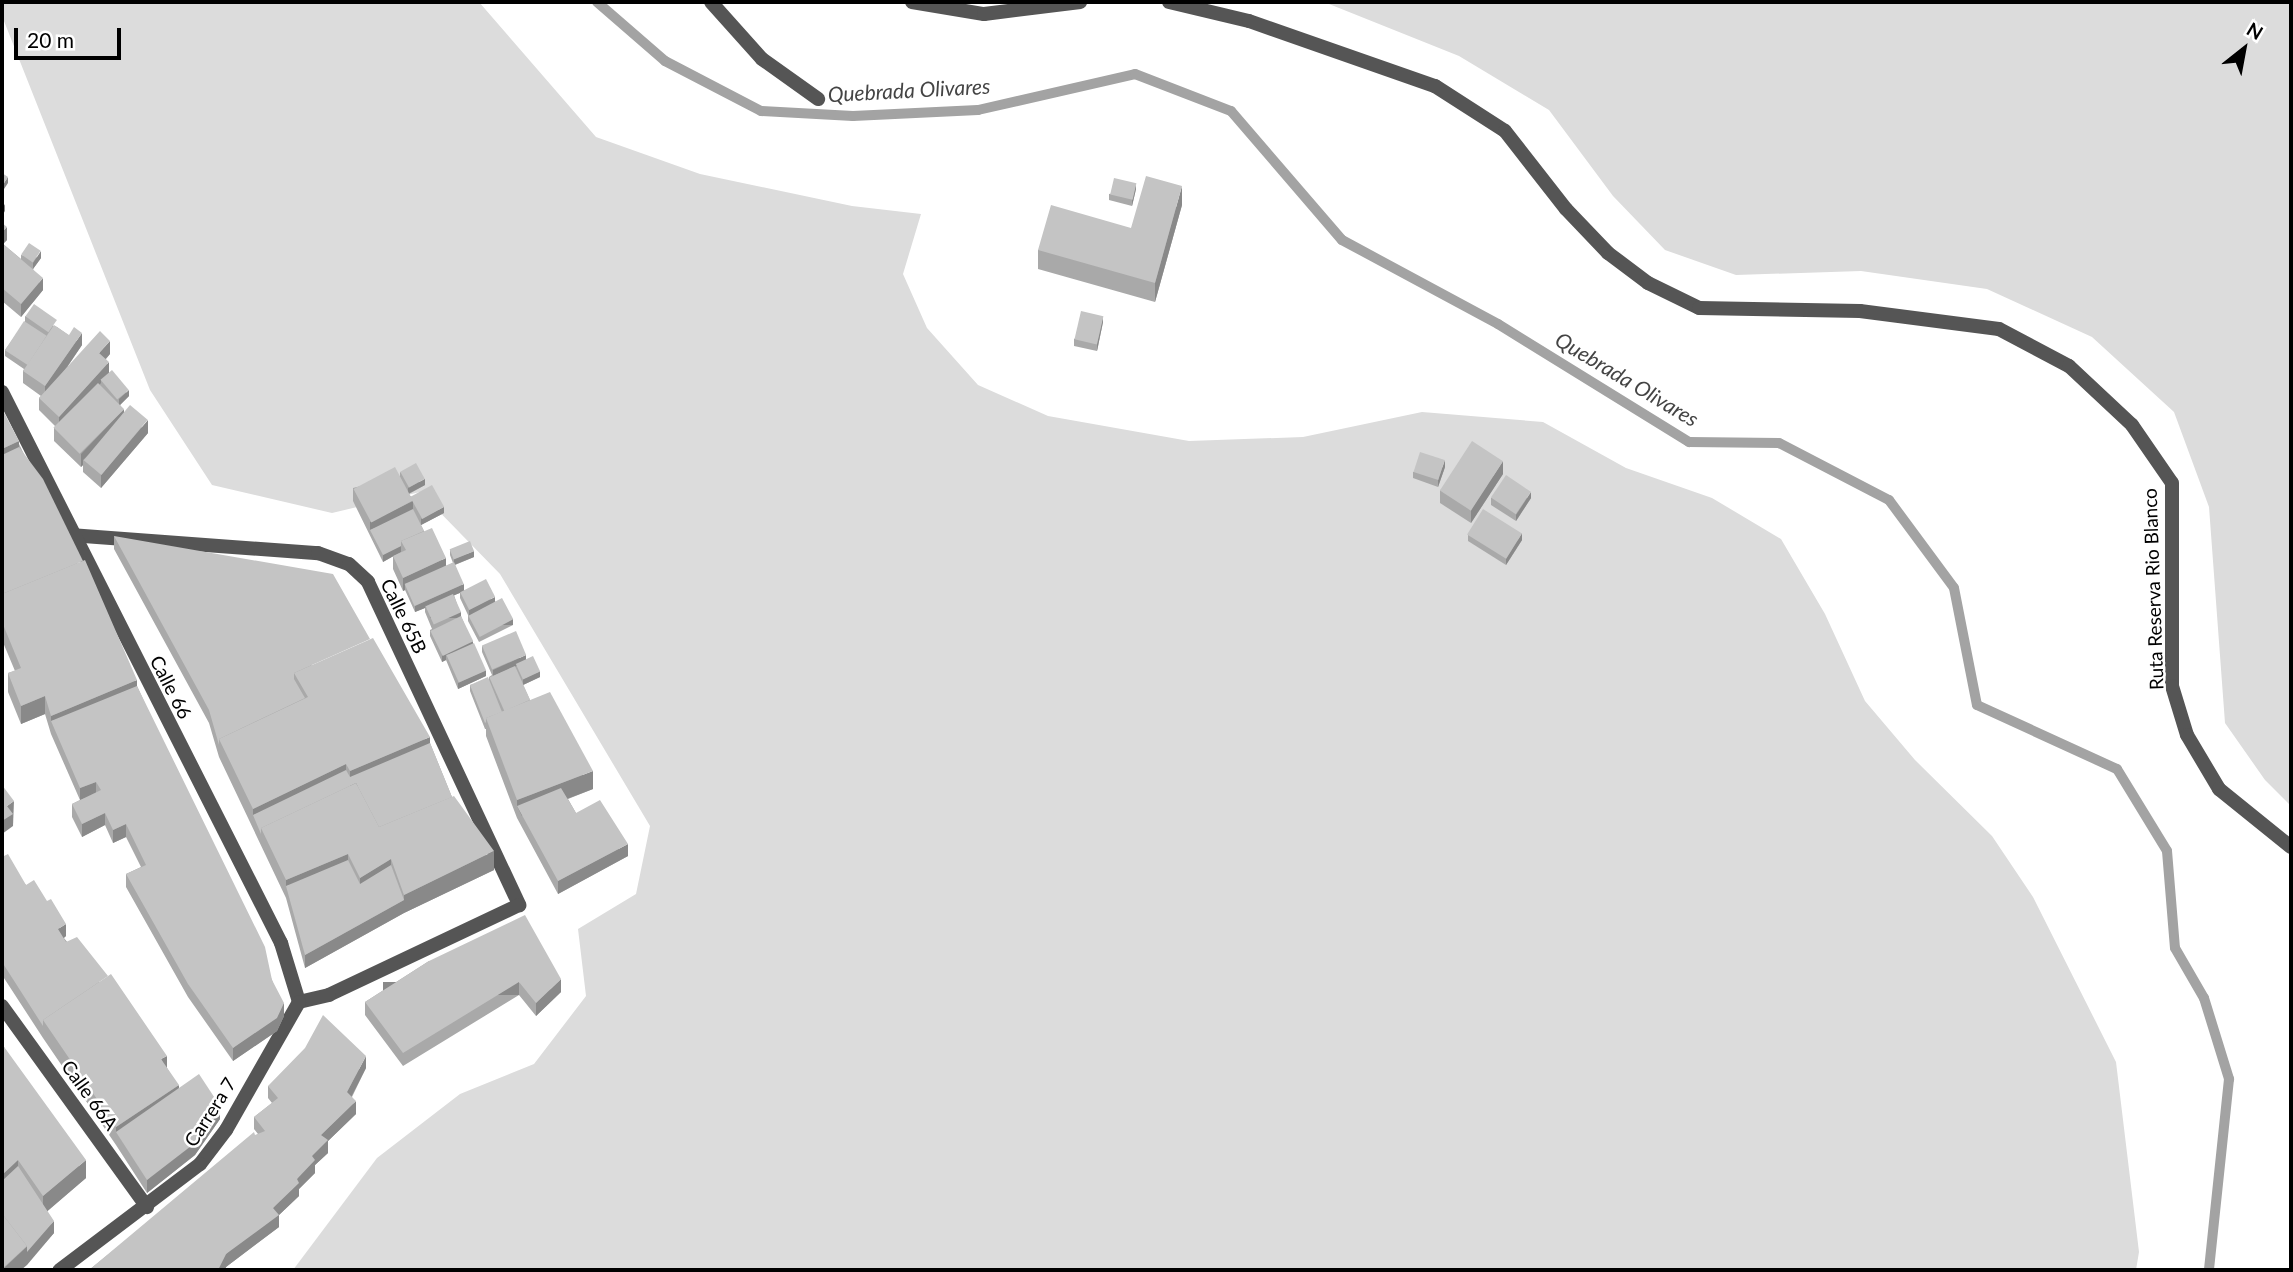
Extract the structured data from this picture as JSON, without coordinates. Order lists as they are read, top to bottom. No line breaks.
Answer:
{"streets":{"street":["Ruta Reserva Rio Blanco","Calle 65B","Calle 66","Calle 66A","Carrera 7"]},"crossings":[["Calle 65B","Calle 66"],["Calle 65B","Carrera 7"],["Calle 66","Carrera 7"],["Calle 66A","Carrera 7"]],"water":["Quebrada Olivares"],"scale_bar":"20 m","north":"top right"}
